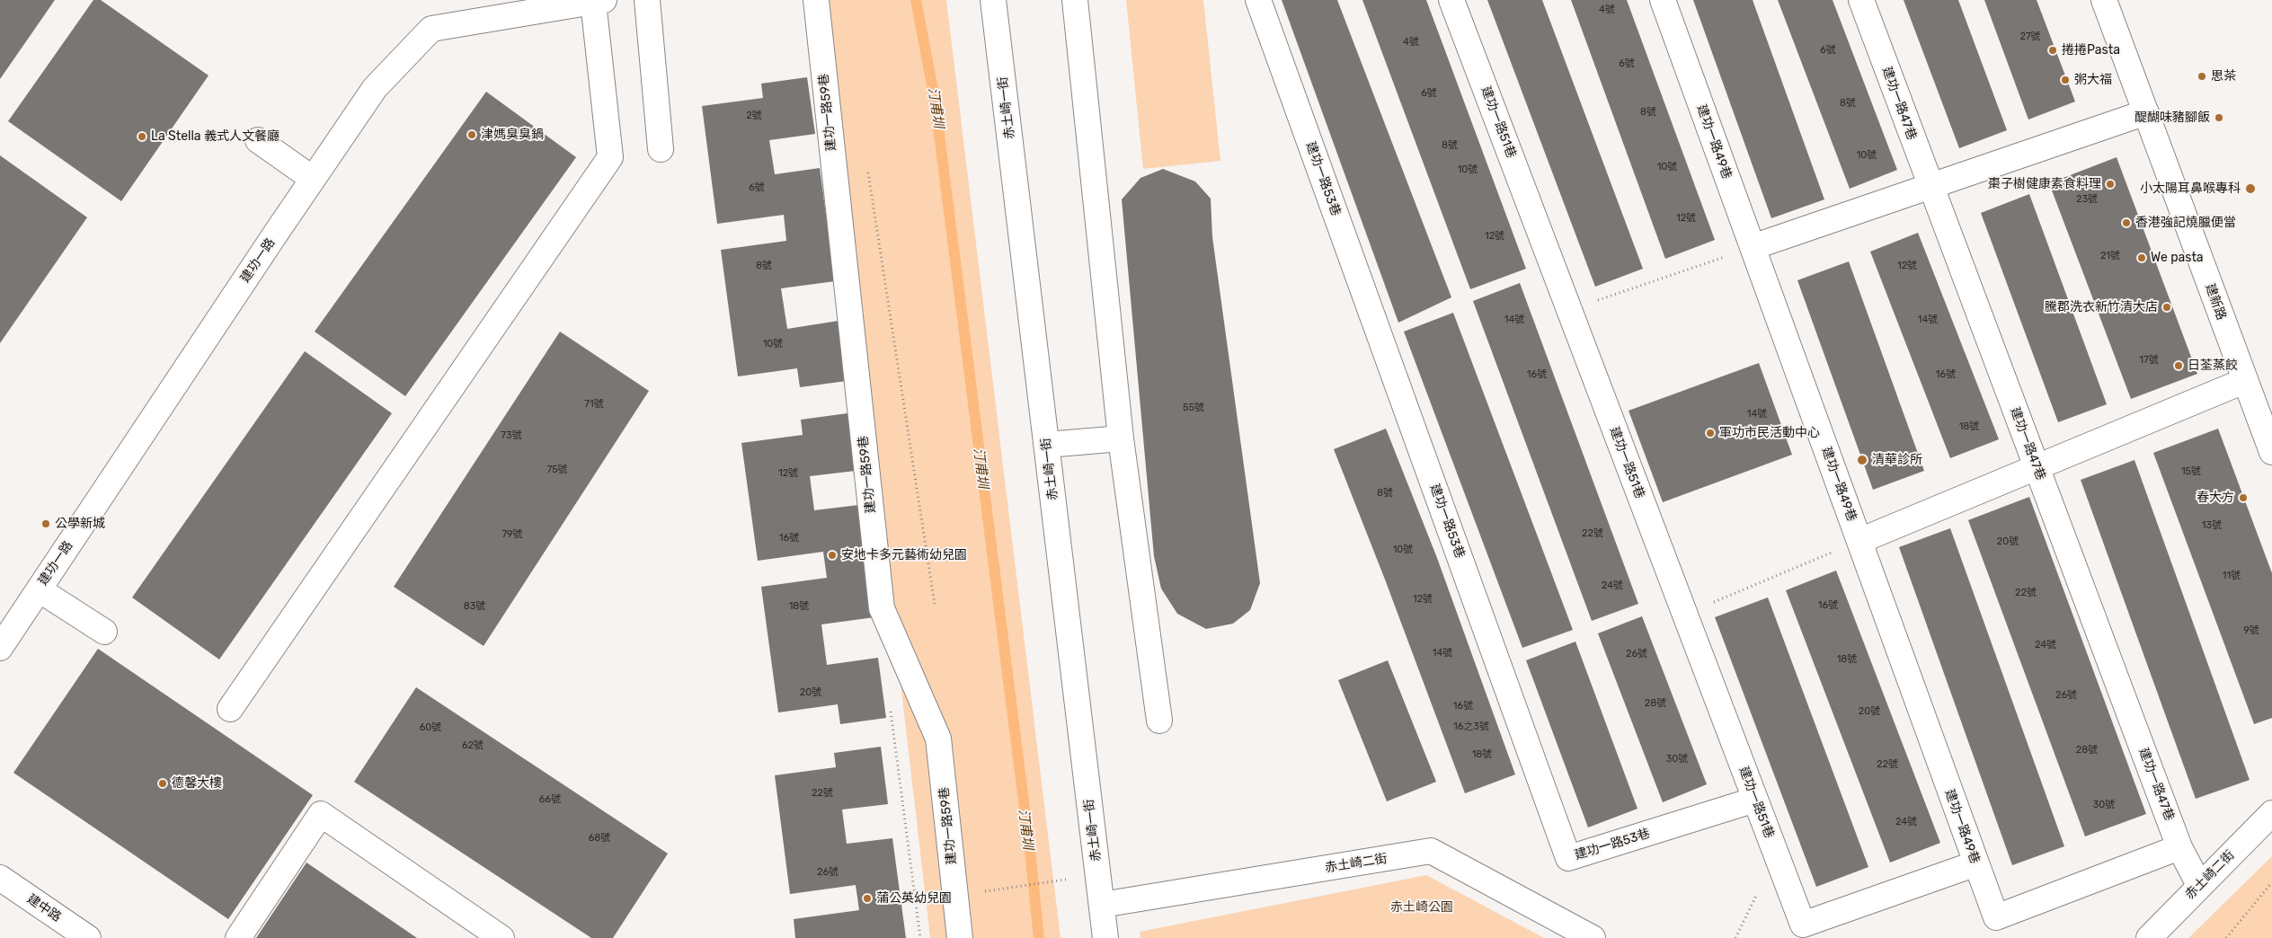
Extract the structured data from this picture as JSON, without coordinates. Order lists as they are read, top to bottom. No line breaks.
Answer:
{"streets":{"street":["建功一路47巷","赤土崎一街","建功一路59巷","建功一路51巷","建功一路49巷","建功一路53巷","建功一路","建新路","赤土崎二街","建中路"]},"crossings":[["建功一路47巷","建功一路49巷"],["建功一路47巷","赤土崎二街"],["赤土崎一街","赤土崎二街"],["建功一路51巷","建功一路49巷"],["建功一路51巷","建功一路53巷"]],"water":["汀甫圳"],"parks":["赤土崎公園"],"places":["捲捲Pasta","思茶","粥大福","醍醐味豬腳飯","津媽臭臭鍋","La Stella 義式人文餐廳","棗子樹健康素食料理","小太陽耳鼻喉專科","香港強記燒臘便當","We pasta","騰郡洗衣新竹清大店","日荃蒸餃","軍功市民活動中心","清華診所","春大方","公學新城","安地卡多元藝術幼兒園","德馨大樓","蒲公英幼兒園"],"house_numbers":["4號","27號","4號","6號","6號","6號","8號","8號","2號","8號","10號","10號","10號","6號","23號","12號","12號","21號","8號","12號","14號","14號","10號","17號","16號","16號","71號","55號","14號","18號","73號","75號","15號","12號","8號","13號","22號","79號","16號","20號","10號","11號","24號","22號","12號","16號","83號","18號","9號","24號","14號","26號","18號","20號","26號","28號","16號","20號","16之3號","60號","62號","28號","18號","30號","22號","22號","66號","30號","24號","68號","26號"]}
